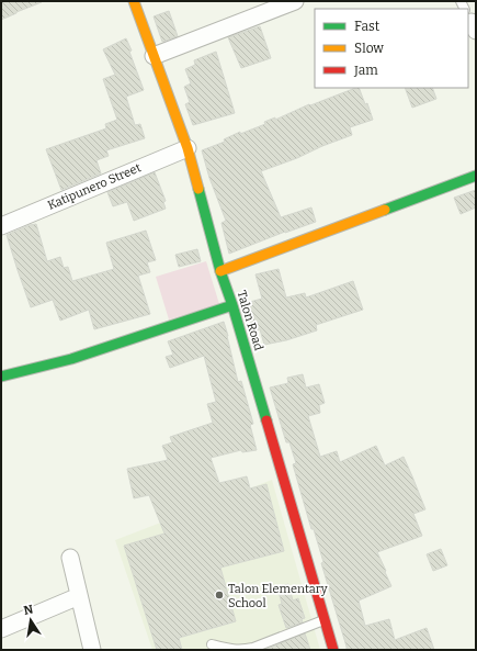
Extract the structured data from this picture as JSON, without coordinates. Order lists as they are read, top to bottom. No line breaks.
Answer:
{"streets":{"street":["Katipunero Street","Talon Road"]},"crossings":[["Katipunero Street","Talon Road"]],"places":["Talon Elementary School"],"legend":["Fast","Slow","Jam"],"north":"top"}
